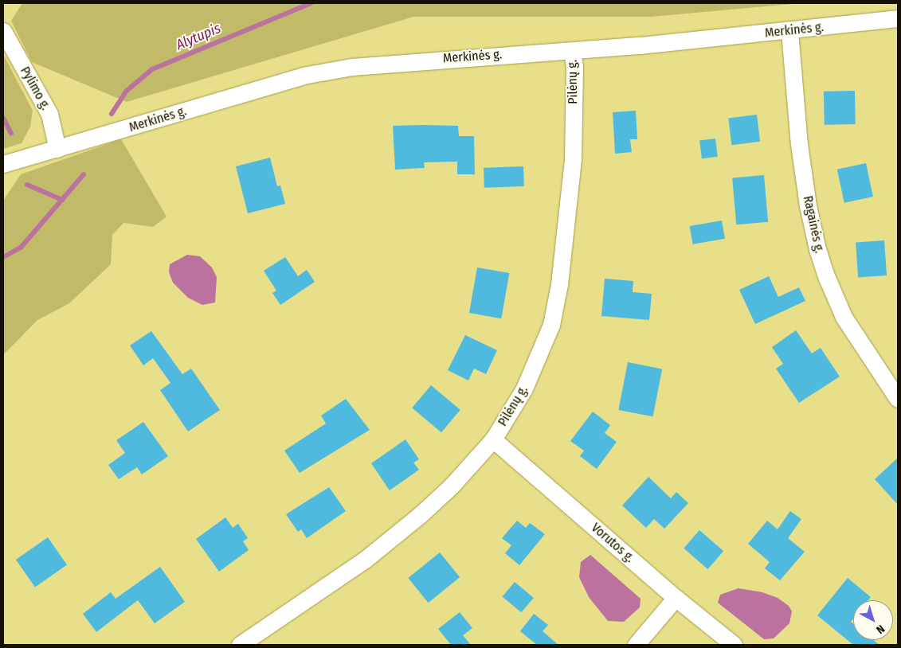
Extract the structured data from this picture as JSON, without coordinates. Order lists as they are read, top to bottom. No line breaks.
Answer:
{"streets":{"street":["Merkinės g.","Pilėnų g.","Pylimo g.","Ragainės g.","Vorutos g."]},"crossings":[["Merkinės g.","Pilėnų g."],["Merkinės g.","Pylimo g."],["Merkinės g.","Ragainės g."],["Pilėnų g.","Vorutos g."]],"water":["Alytupis"],"north":"bottom right"}
